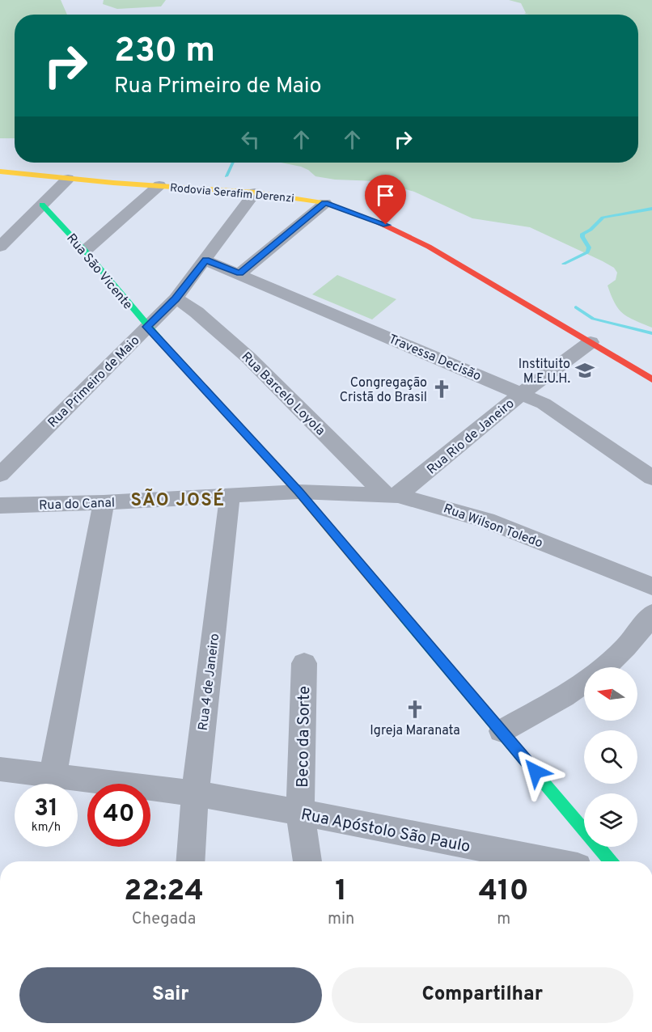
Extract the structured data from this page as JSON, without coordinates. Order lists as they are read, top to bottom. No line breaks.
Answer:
{"streets":{"street":["Rodovia Serafim Derenzi","Rua São Vicente","Travessa Decisão","Rua Primeiro de Maio","Rua Barcelo Loyola","Rua Rio de Janeiro","Rua do Canal","Rua Wilson Toledo","Rua 4 de Janeiro","Beco da Sorte","Rua Apóstolo São Paulo"]},"crossings":[["Rodovia Serafim Derenzi","Rua Primeiro de Maio"],["Rodovia Serafim Derenzi","Rua Rio de Janeiro"],["Rua São Vicente","Rua Primeiro de Maio"],["Rua São Vicente","Rua do Canal"],["Rua São Vicente","Rua Wilson Toledo"],["Travessa Decisão","Rua Primeiro de Maio"],["Travessa Decisão","Rua Rio de Janeiro"],["Rua Primeiro de Maio","Rua Barcelo Loyola"],["Rua Barcelo Loyola","Rua Rio de Janeiro"],["Rua Barcelo Loyola","Rua Wilson Toledo"],["Rua Rio de Janeiro","Rua Wilson Toledo"],["Rua do Canal","Rua Wilson Toledo"],["Rua do Canal","Rua 4 de Janeiro"],["Rua 4 de Janeiro","Rua Apóstolo São Paulo"],["Beco da Sorte","Rua Apóstolo São Paulo"]],"districts":["SÃO JOSÉ"],"places":{"school or university":["Instituito M.E.U.H."],"church":["Congregação Cristã do Brasil","Igreja Maranata"]},"north":"left","page":{"turn":["230 m","Rua Primeiro de Maio"],"speed":"31 km/h","limit":"40","eta":["22:24","Chegada","1","min","410","m"],"buttons":["Sair","Compartilhar"]}}
